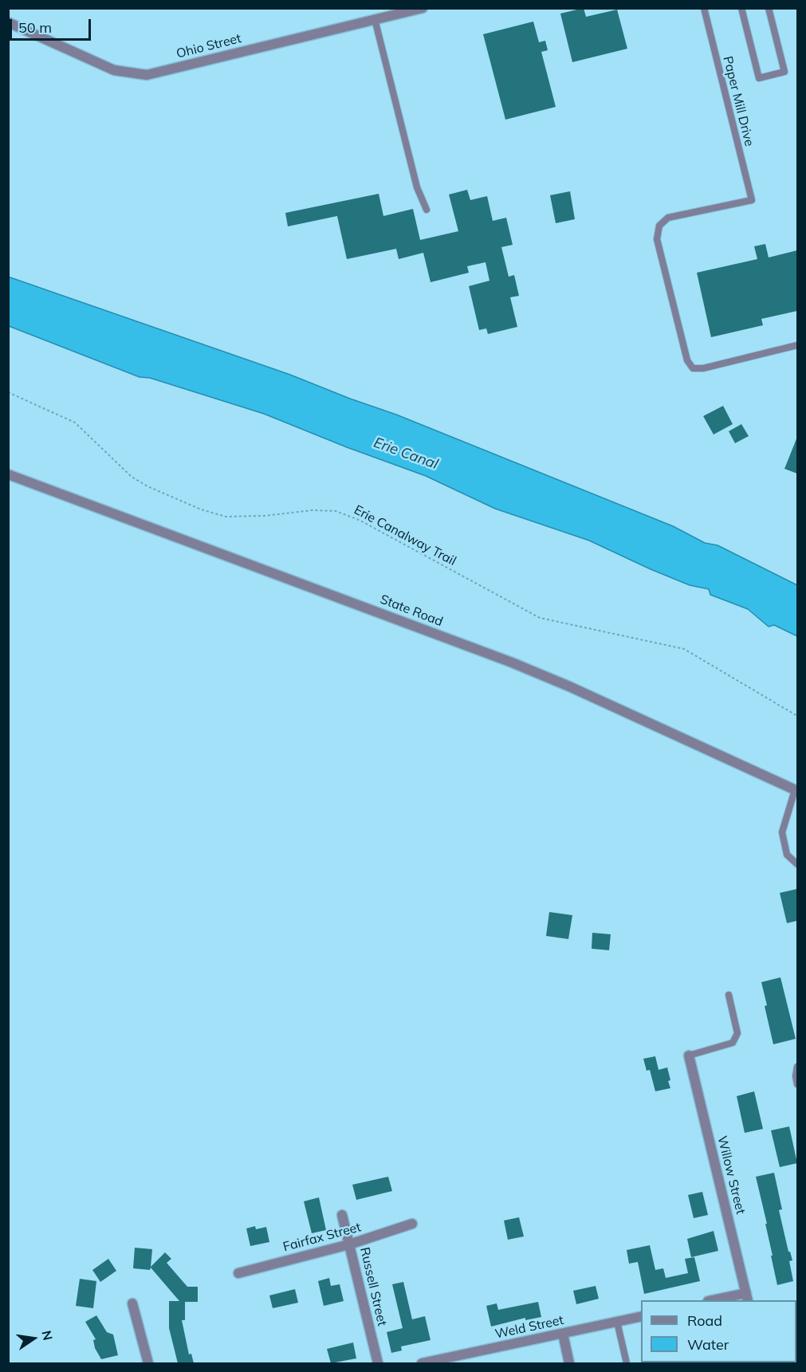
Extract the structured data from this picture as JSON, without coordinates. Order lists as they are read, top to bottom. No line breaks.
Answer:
{"streets":{"street":["Ohio Street","State Road","Willow Street","Fairfax Street","Russell Street","Weld Street"],"lane":["Paper Mill Drive"],"path":["Erie Canalway Trail"]},"crossings":[["Fairfax Street","Russell Street"]],"water":["Erie Canal"],"legend":["Road","Water"],"scale_bar":"50 m","north":"right"}
